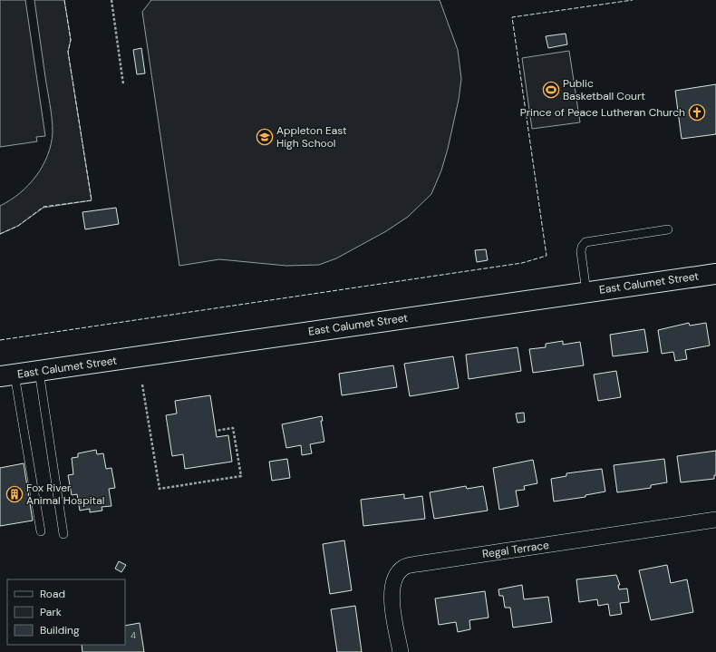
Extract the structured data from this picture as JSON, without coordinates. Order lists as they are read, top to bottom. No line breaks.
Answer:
{"streets":{"main road":["East Calumet Street"],"street":["Regal Terrace"]},"places":{"sports":["Public Basketball Court"],"church":["Prince of Peace Lutheran Church"],"school or university":["Appleton East High School"],"building":["Fox River Animal Hospital"]},"house_numbers":["4"],"legend":["Road","Park","Building"]}
